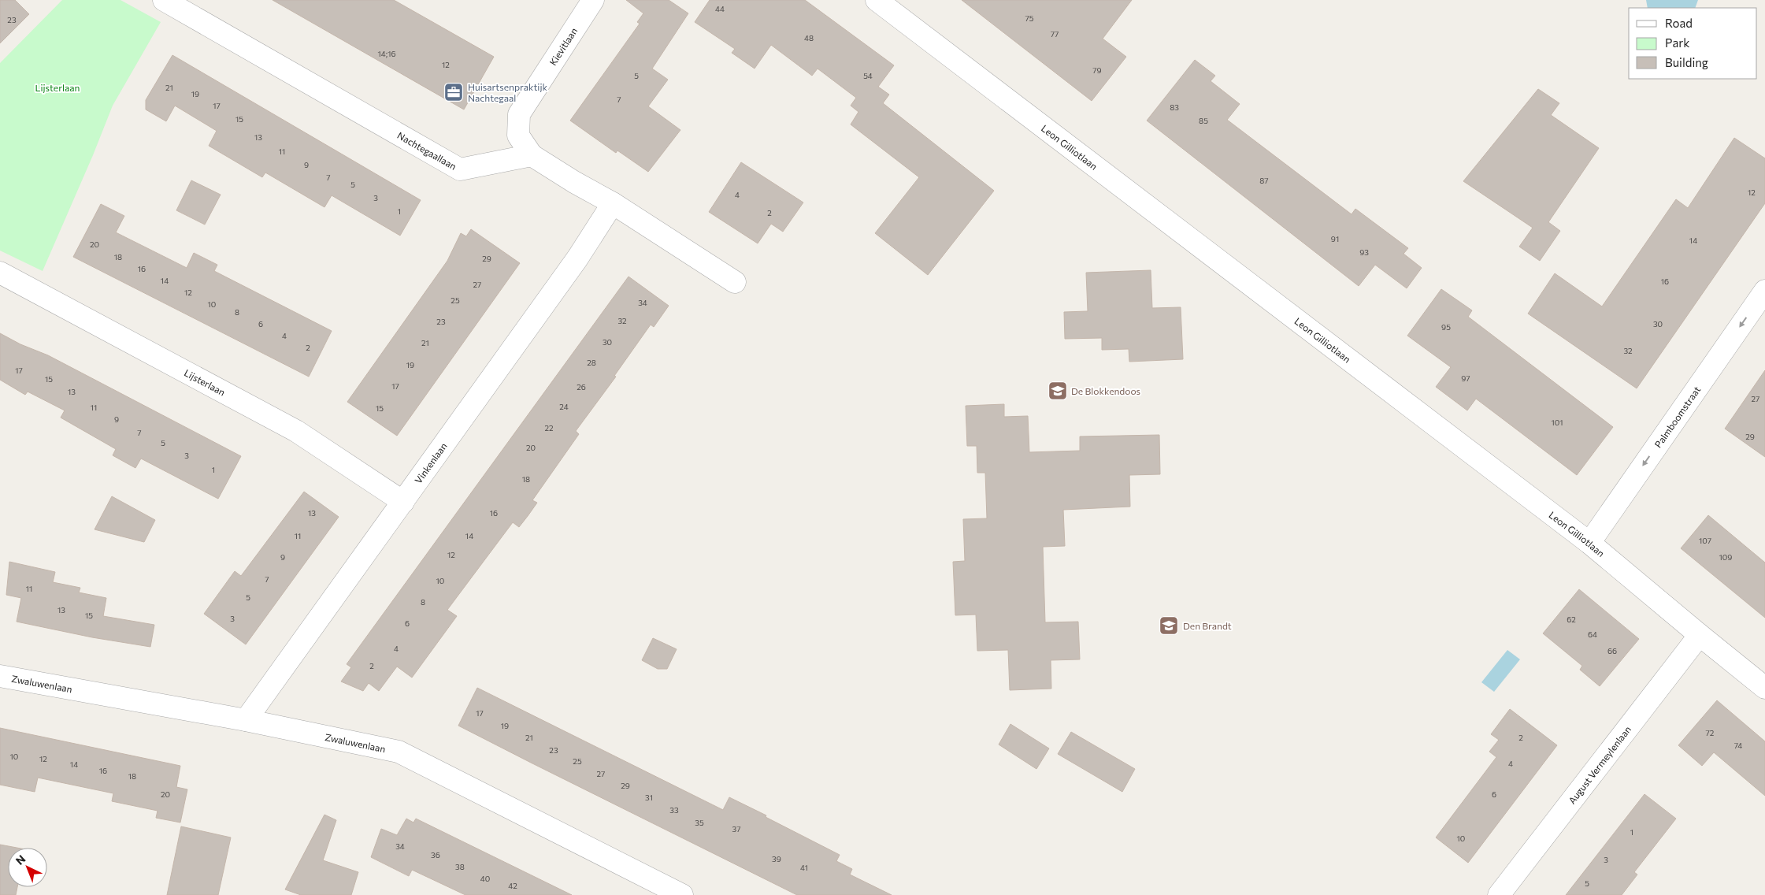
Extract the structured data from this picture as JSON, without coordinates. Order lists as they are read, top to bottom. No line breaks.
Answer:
{"streets":{"street":["Kievitlaan","Leon Gilliotlaan","Nachtegaallaan","Lijsterlaan","Palmboomstraat","Vinkenlaan","Zwaluwenlaan","August Vermeylenlaan"]},"crossings":[["Kievitlaan","Nachtegaallaan"],["Leon Gilliotlaan","Palmboomstraat"],["Leon Gilliotlaan","August Vermeylenlaan"],["Lijsterlaan","Vinkenlaan"],["Vinkenlaan","Zwaluwenlaan"]],"one_way":["Palmboomstraat"],"parks":["Lijsterlaan"],"places":{"office":["Huisartsenpraktijk Nachtegaal"],"school or university":["De Blokkendoos","Den Brandt"]},"house_numbers":["44","75","23","77","48","14;16","12","79","5","54","21","19","7","17","83","15","85","13","11","9","7","87","5","12","4","3","1","2","91","14","20","93","18","29","16","14","16","27","12","25","34","10","8","32","23","6","30","95","4","30","21","2","32","28","19","17","97","15","17","26","13","27","24","11","15","9","101","22","7","29","5","20","3","1","18","13","16","11","14","107","12","9","109","7","10","11","5","8","13","15","3","62","6","64","4","66","2","17","19","72","21","2","74","23","10","12","25","4","14","16","27","18","29","20","6","31","33","35","37","1","10","34","36","39","3","38","41","40","5","42"],"legend":["Road","Park","Building"],"north":"top left"}
